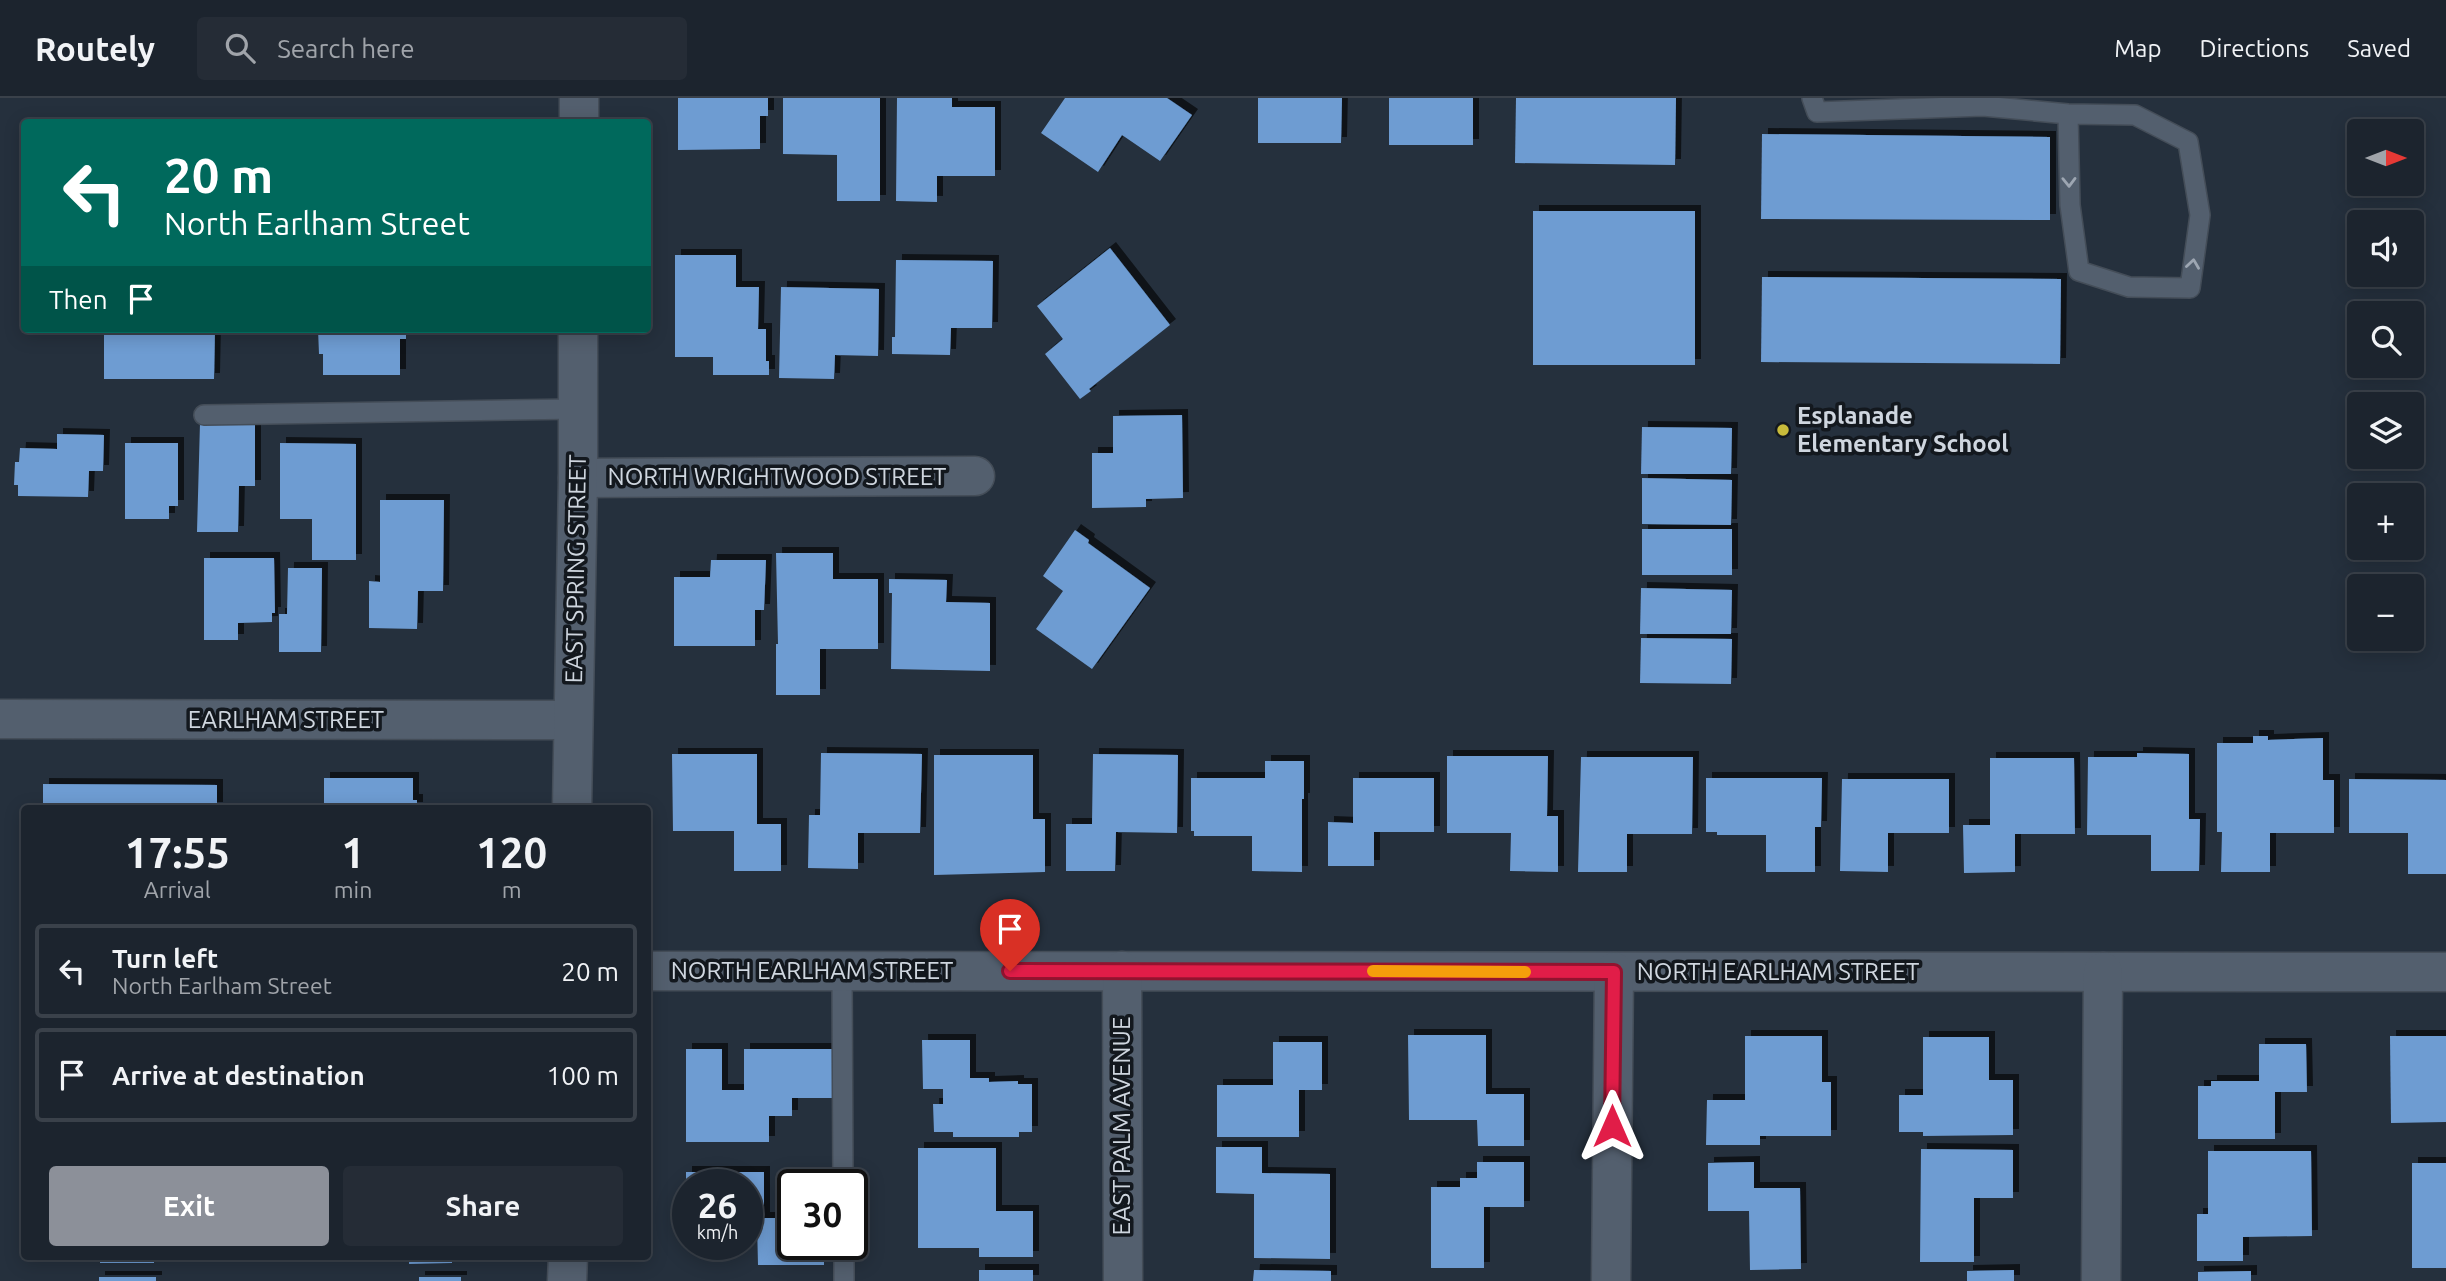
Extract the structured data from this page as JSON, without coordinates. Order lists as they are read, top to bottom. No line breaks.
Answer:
{"streets":{"street":["NORTH WRIGHTWOOD STREET","EAST SPRING STREET","EARLHAM STREET","NORTH EARLHAM STREET","EAST PALM AVENUE"]},"crossings":[["NORTH WRIGHTWOOD STREET","EAST SPRING STREET"],["EAST SPRING STREET","EARLHAM STREET"],["NORTH EARLHAM STREET","EAST PALM AVENUE"]],"places":["Esplanade Elementary School"],"north":"right","page":{"header":"Routely","search":"Search here","nav":["Map","Directions","Saved"],"map_buttons":["+","−"],"turn":["20 m","North Earlham Street"],"then":"Then","eta":["17:55","Arrival","1","min","120","m"],"list":[{"name":"Turn left","note":"North Earlham Street","value":"20 m"},{"name":"Arrive at destination","value":"100 m"}],"buttons":["Exit","Share"],"speed":"26 km/h","limit":"30"}}
